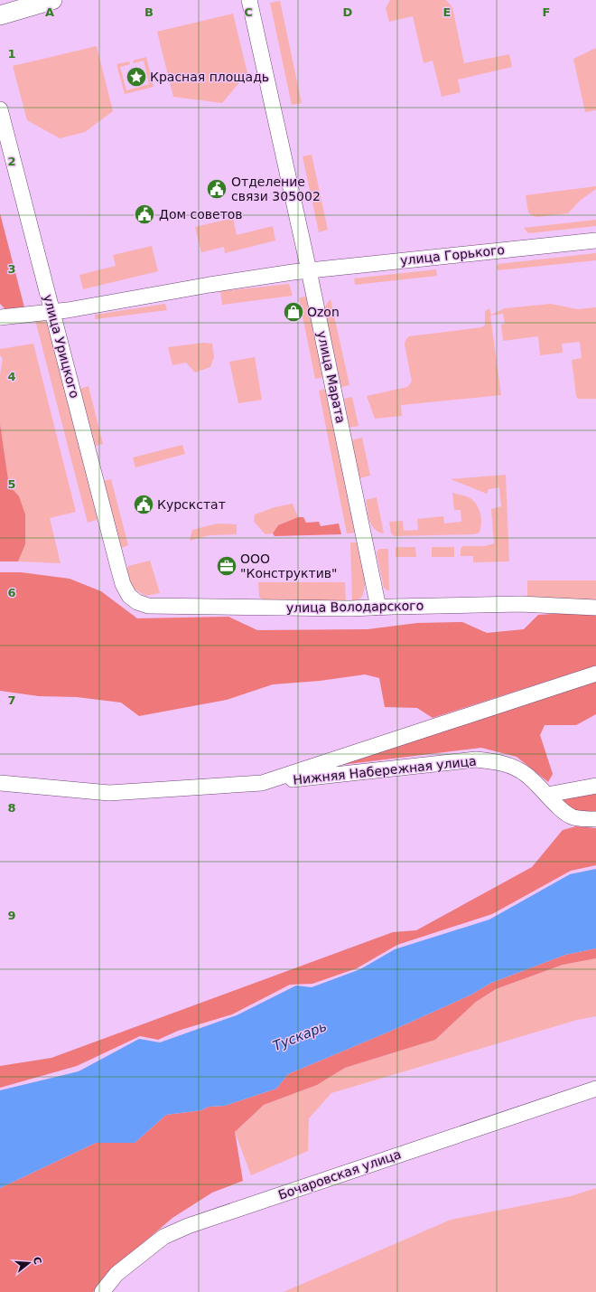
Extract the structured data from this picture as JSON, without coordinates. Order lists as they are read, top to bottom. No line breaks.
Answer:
{"streets":{"street":["улица Горького","улица Урицкого","улица Марата","улица Володарского","Нижняя Набережная улица","Бочаровская улица"]},"crossings":[["улица Горького","улица Урицкого"],["улица Горького","улица Марата"],["улица Урицкого","улица Володарского"],["улица Марата","улица Володарского"]],"water":["Тускарь"],"places":{"place":["Красная площадь"],"public building":["Отделение связи 305002","Дом советов","Курскстат"],"shop":["Ozon"],"office":["ООО \"Конструктив\""]},"north":"right","grid":{"columns":["A","B","C","D","E","F"],"rows":["1","2","3","4","5","6","7","8","9"]}}
